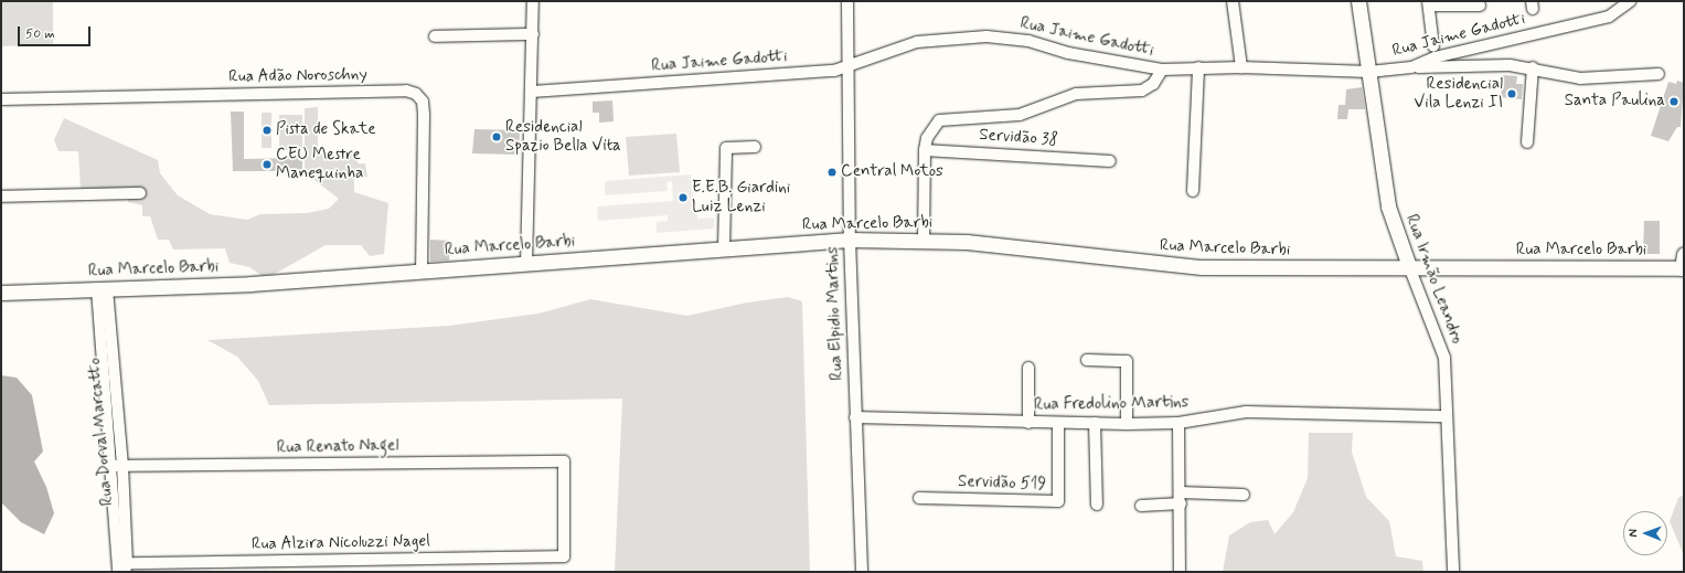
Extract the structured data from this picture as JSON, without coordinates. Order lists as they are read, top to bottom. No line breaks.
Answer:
{"streets":{"street":["Rua Jaime Gadotti","Rua Adão Noroschny","Servidão 38","Rua Marcelo Barbi","Rua Irmão Leandro","Rua Elpidio Martins","Rua Fredolino Martins","Rua Dorval Marcatto","Rua Renato Nagel","Servidão 519","Rua Alzira Nicoluzzi Nagel"]},"crossings":[["Rua Jaime Gadotti","Rua Irmão Leandro"],["Rua Jaime Gadotti","Rua Elpidio Martins"],["Rua Adão Noroschny","Rua Marcelo Barbi"],["Rua Marcelo Barbi","Rua Irmão Leandro"],["Rua Marcelo Barbi","Rua Elpidio Martins"],["Rua Marcelo Barbi","Rua Dorval Marcatto"],["Rua Irmão Leandro","Rua Fredolino Martins"],["Rua Elpidio Martins","Rua Fredolino Martins"],["Rua Fredolino Martins","Servidão 519"],["Rua Dorval Marcatto","Rua Renato Nagel"],["Rua Dorval Marcatto","Rua Alzira Nicoluzzi Nagel"],["Rua Renato Nagel","Rua Alzira Nicoluzzi Nagel"]],"places":["Residencial Vila Lenzi II","Santa Paulina","Pista de Skate","Residencial Spazio Bella Vita","CEU Mestre Manequinha","Central Motos","E.E.B. Giardini Luiz Lenzi"],"scale_bar":"50 m","north":"left"}
